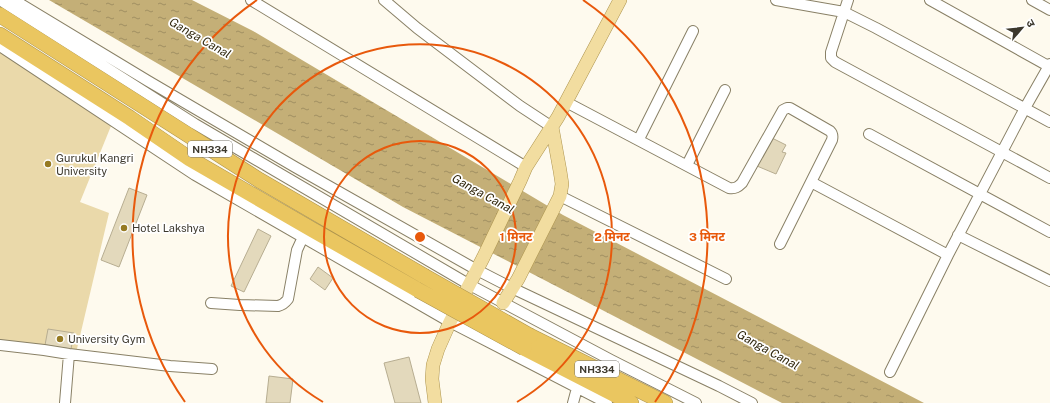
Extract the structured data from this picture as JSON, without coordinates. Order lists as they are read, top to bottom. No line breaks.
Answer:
{"streets":{"highway":["NH334"]},"water":["Ganga Canal"],"places":["Gurukul Kangri University","Hotel Lakshya","University Gym"],"north":"top right","rings":["1 मिनट","2 मिनट","3 मिनट"]}
